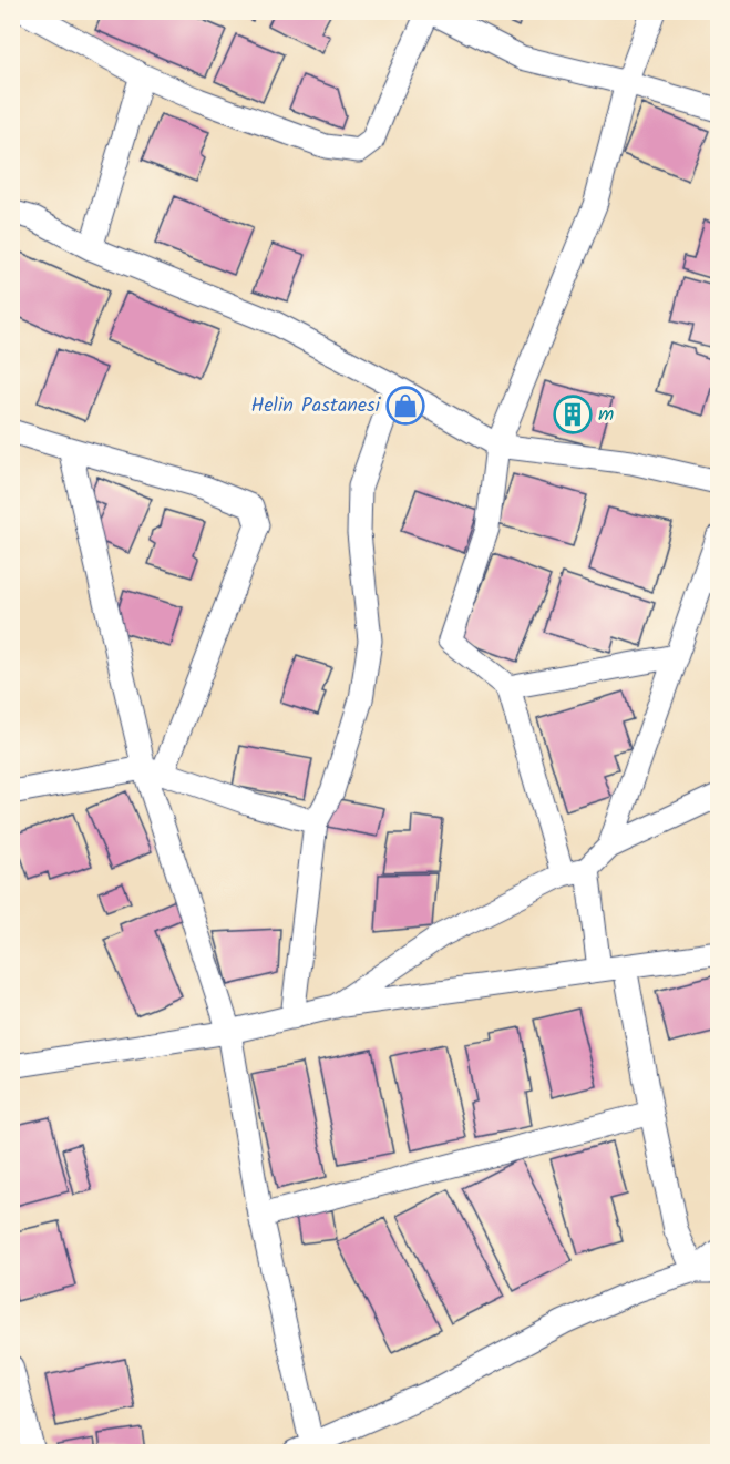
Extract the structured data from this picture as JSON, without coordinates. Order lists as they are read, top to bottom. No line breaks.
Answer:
{"places":{"shop":["Helin Pastanesi"],"building":["m"]}}
